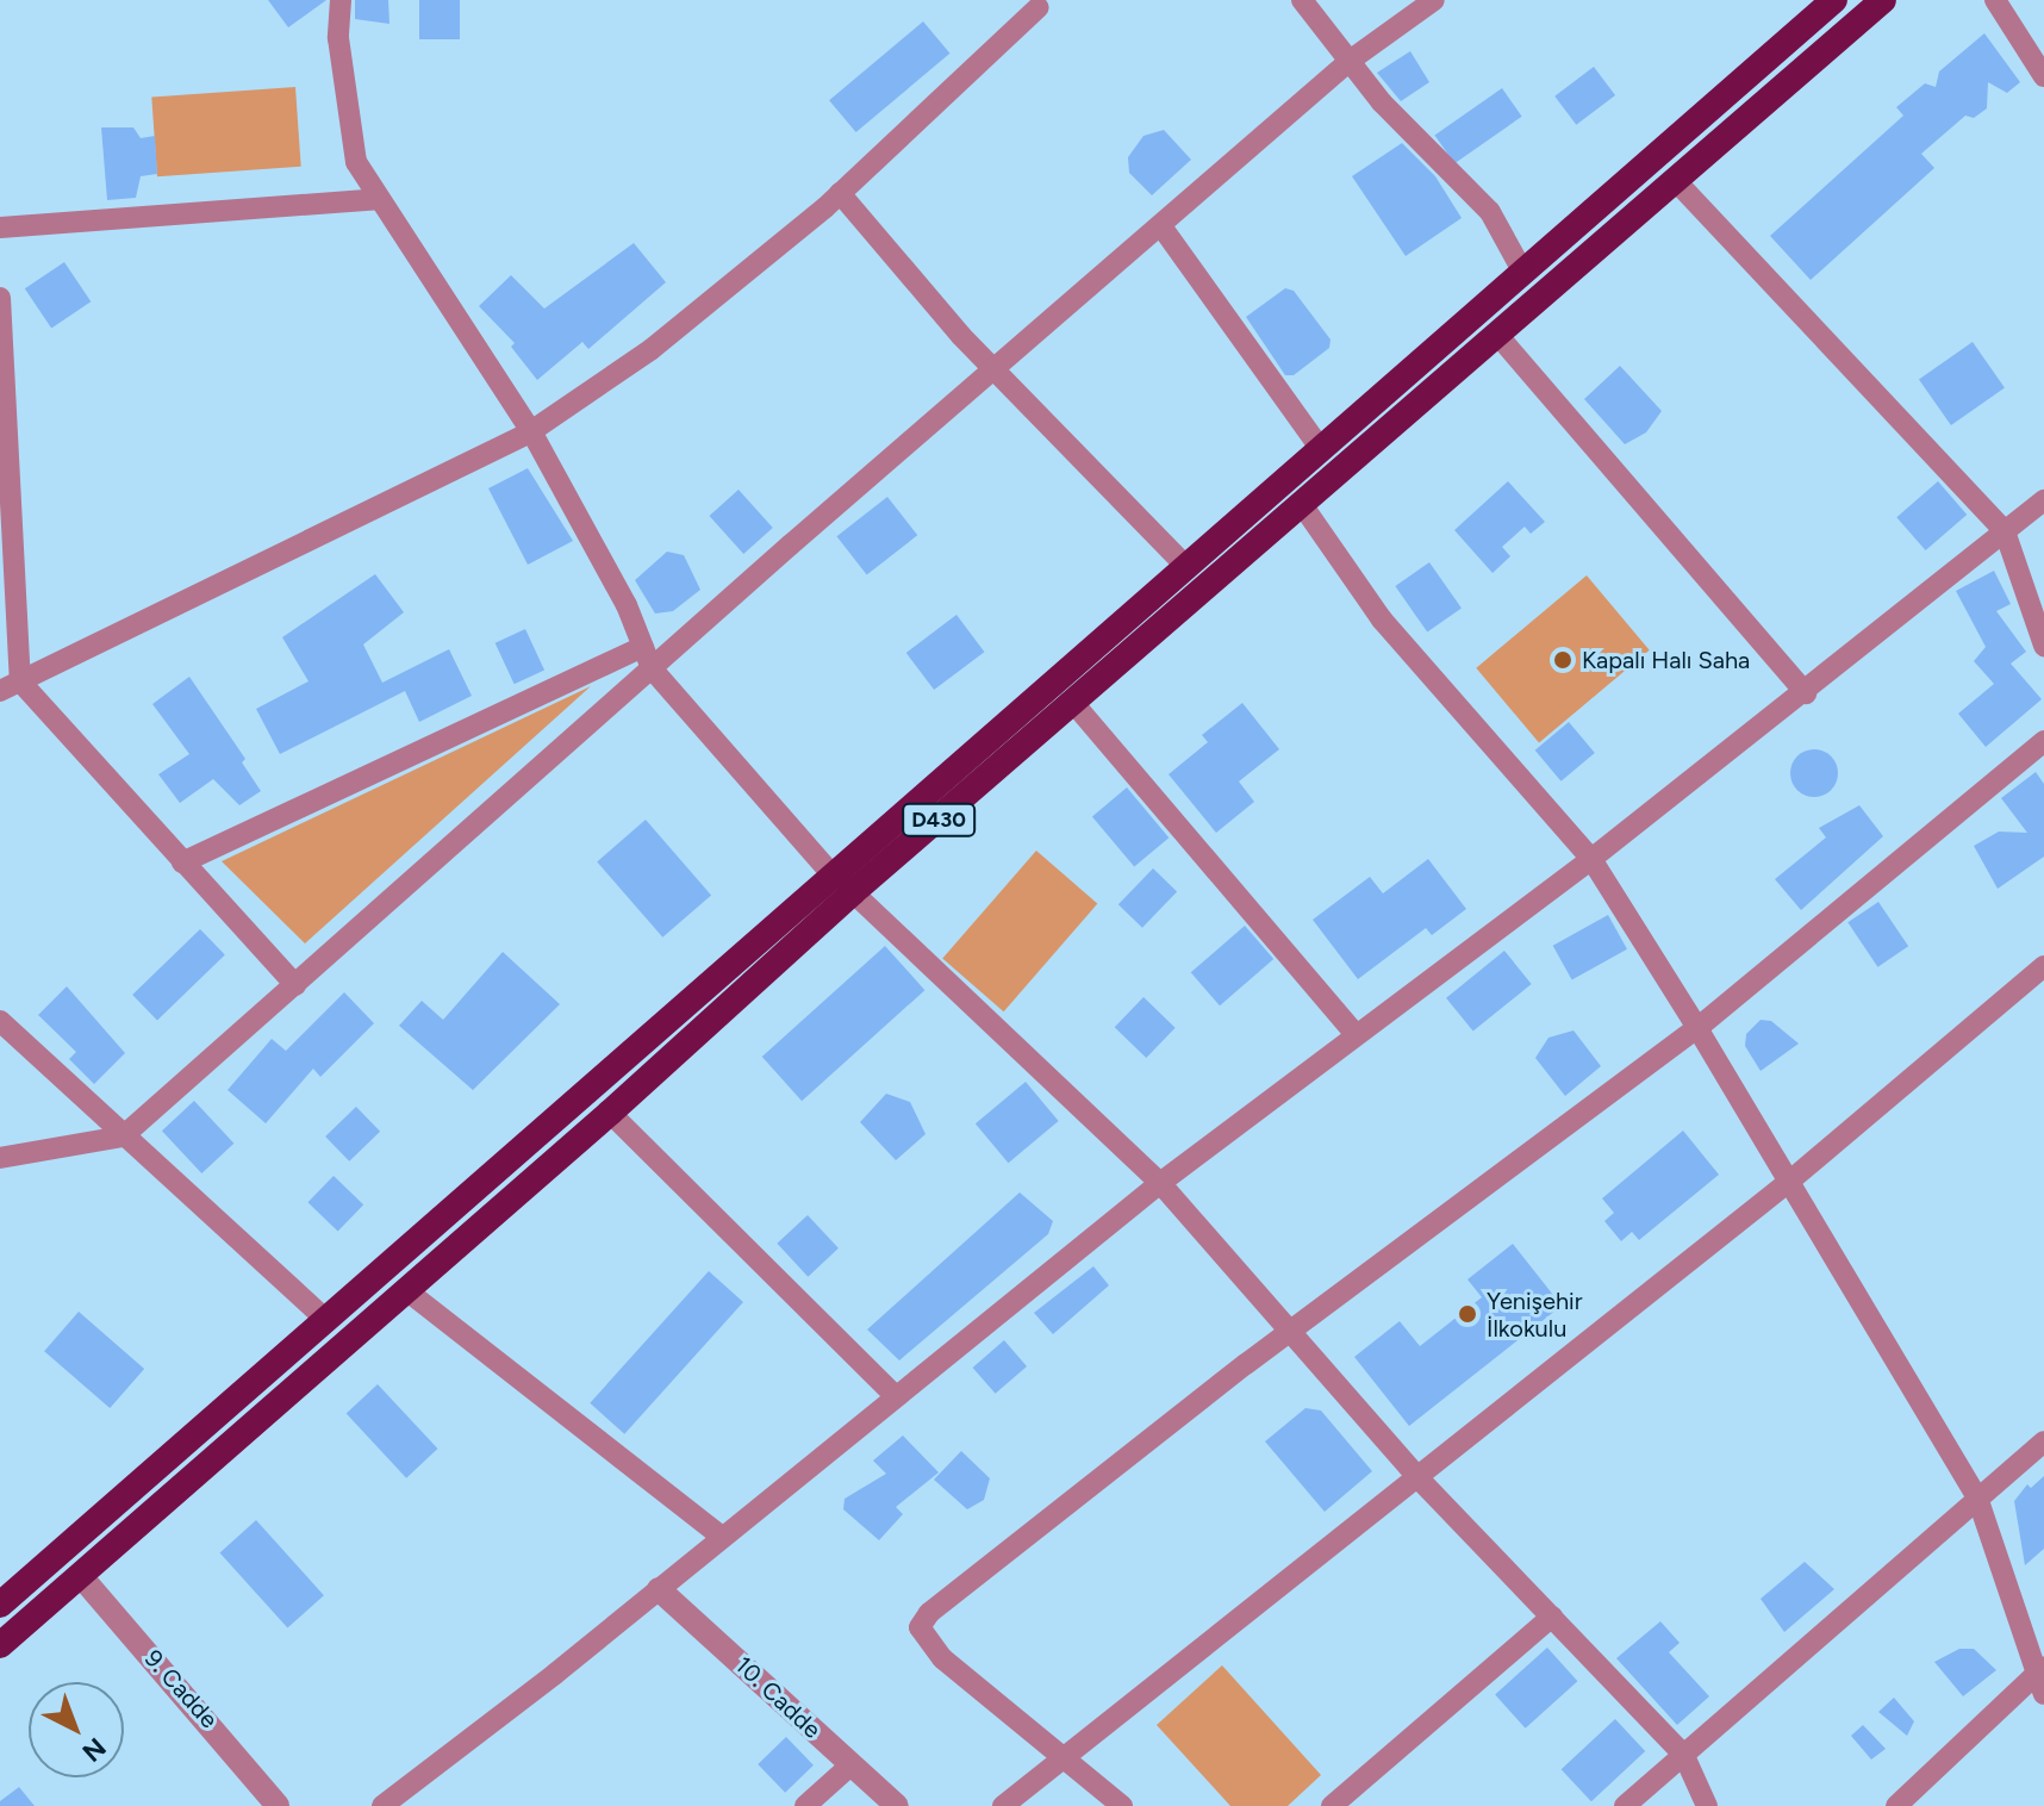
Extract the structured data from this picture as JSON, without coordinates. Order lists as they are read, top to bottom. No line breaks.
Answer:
{"streets":{"highway":["D430"],"street":["9. Cadde","10. Cadde"]},"crossings":[["D430","9. Cadde"]],"places":["Kapalı Halı Saha","Yenişehir İlkokulu"],"north":"bottom right"}
